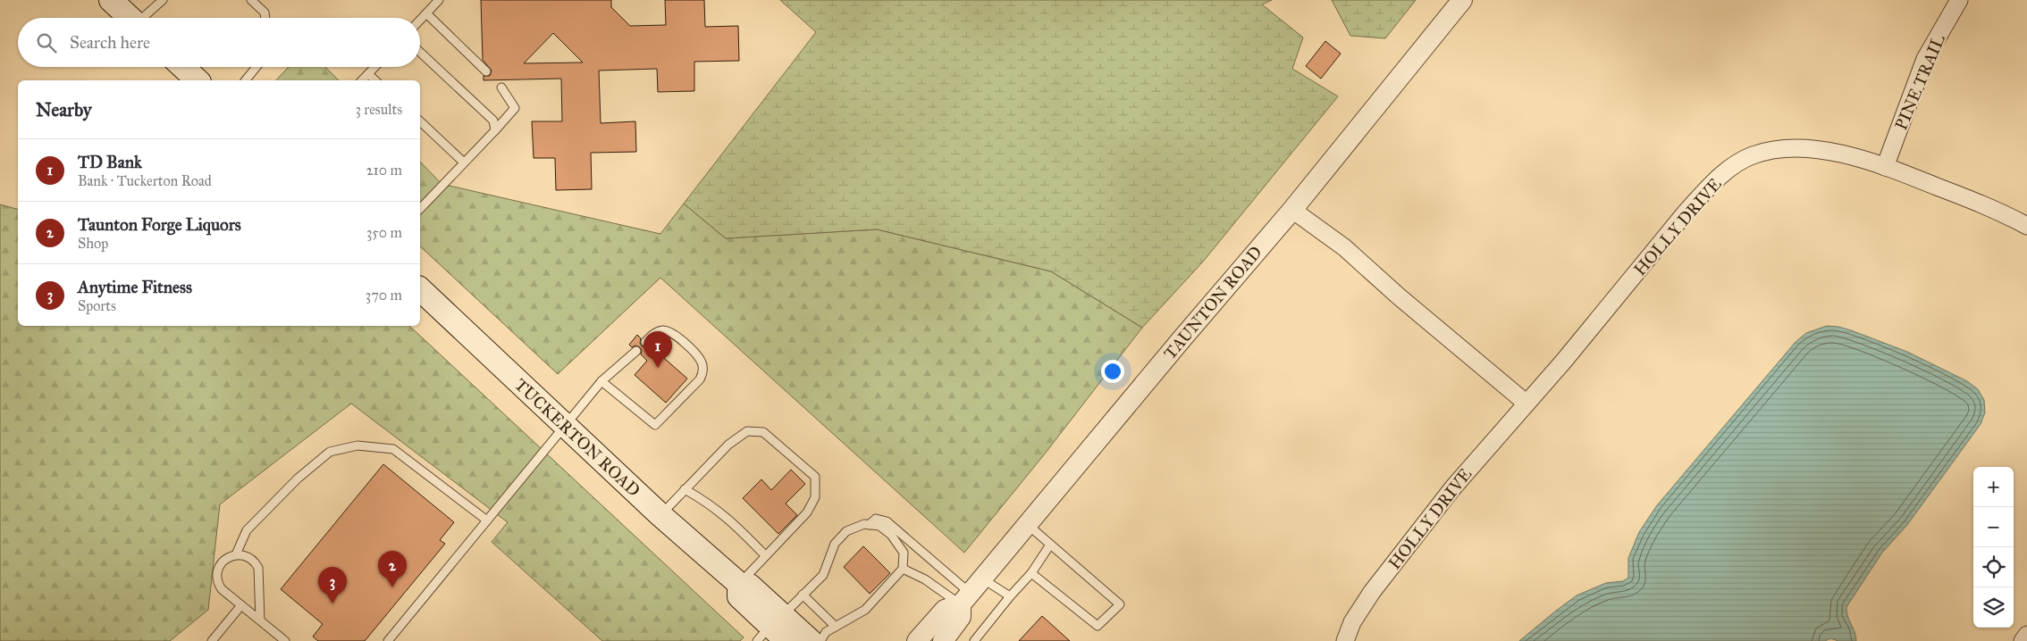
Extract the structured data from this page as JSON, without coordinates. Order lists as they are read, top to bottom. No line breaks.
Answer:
{"streets":{"main road":["TUCKERTON ROAD"],"street":["PINE TRAIL","HOLLY DRIVE","TAUNTON ROAD"]},"crossings":[["PINE TRAIL","HOLLY DRIVE"]],"page":{"search":"Search here","heading":["Nearby","3 results"],"list":[{"mark":"1","name":"TD Bank","note":"Bank · Tuckerton Road","value":"210 m"},{"mark":"2","name":"Taunton Forge Liquors","note":"Shop","value":"350 m"},{"mark":"3","name":"Anytime Fitness","note":"Sports","value":"370 m"}],"pins":["1","2","3"],"map_buttons":["+","−"]}}
